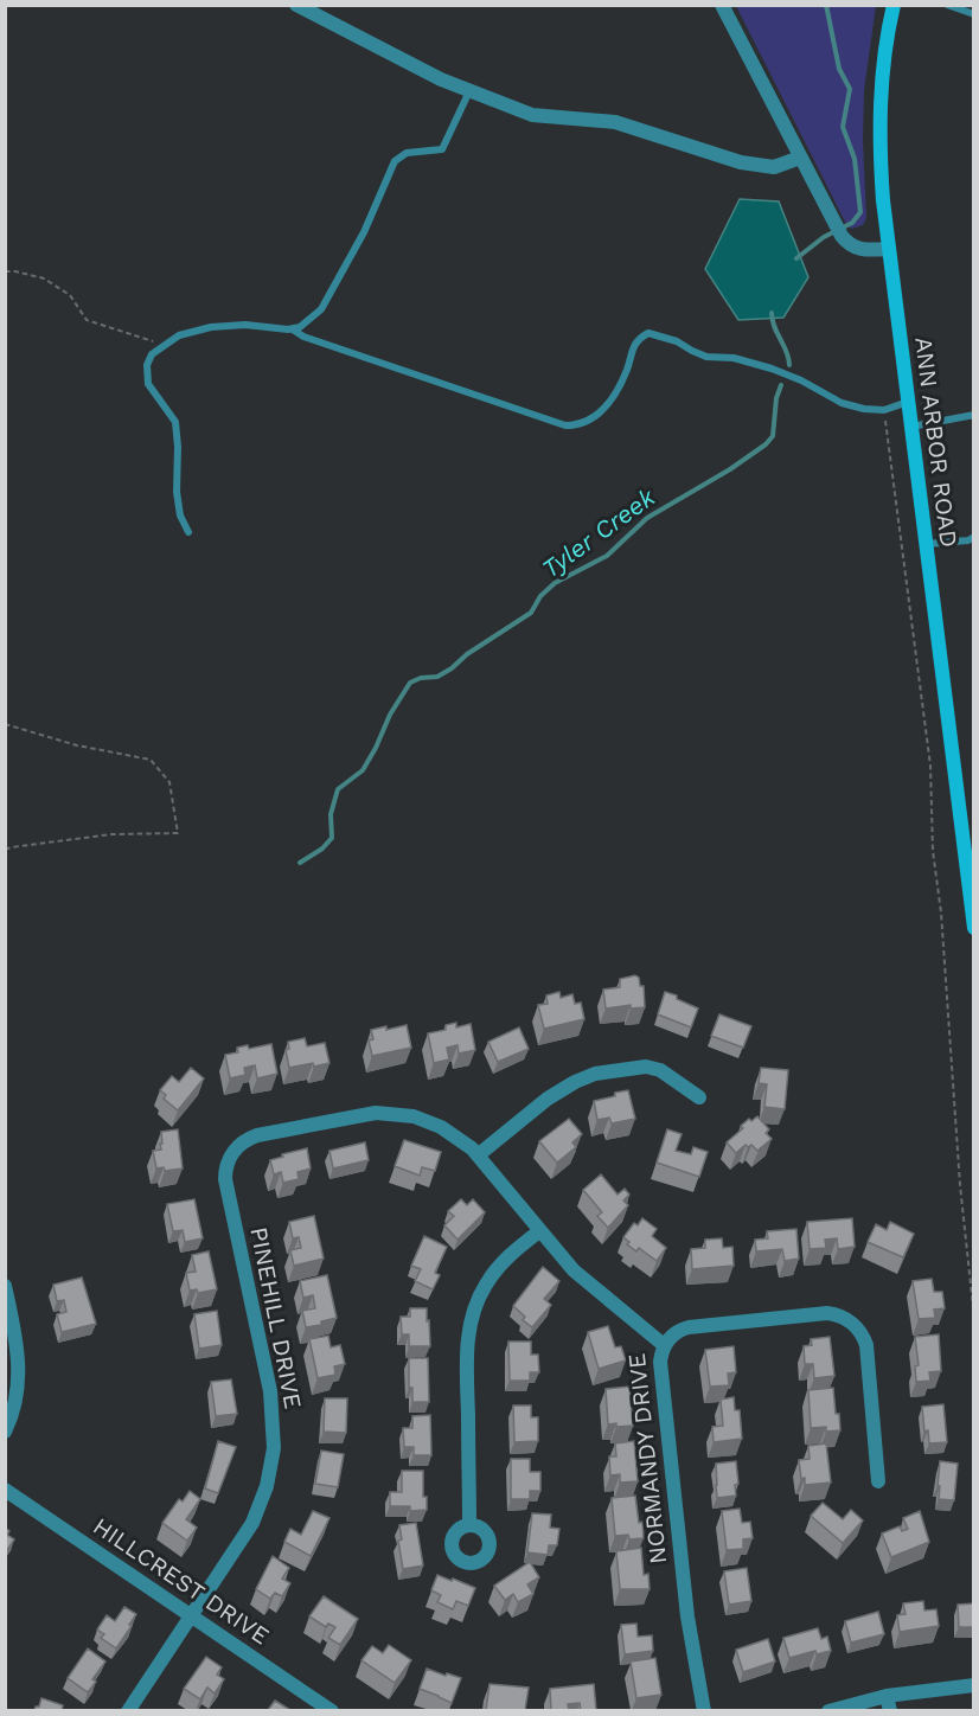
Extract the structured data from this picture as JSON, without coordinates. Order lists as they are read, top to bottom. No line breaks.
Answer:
{"streets":{"main road":["ANN ARBOR ROAD"],"street":["PINEHILL DRIVE","NORMANDY DRIVE","HILLCREST DRIVE"]},"crossings":[["PINEHILL DRIVE","NORMANDY DRIVE"],["PINEHILL DRIVE","HILLCREST DRIVE"]],"water":["Tyler Creek"]}
